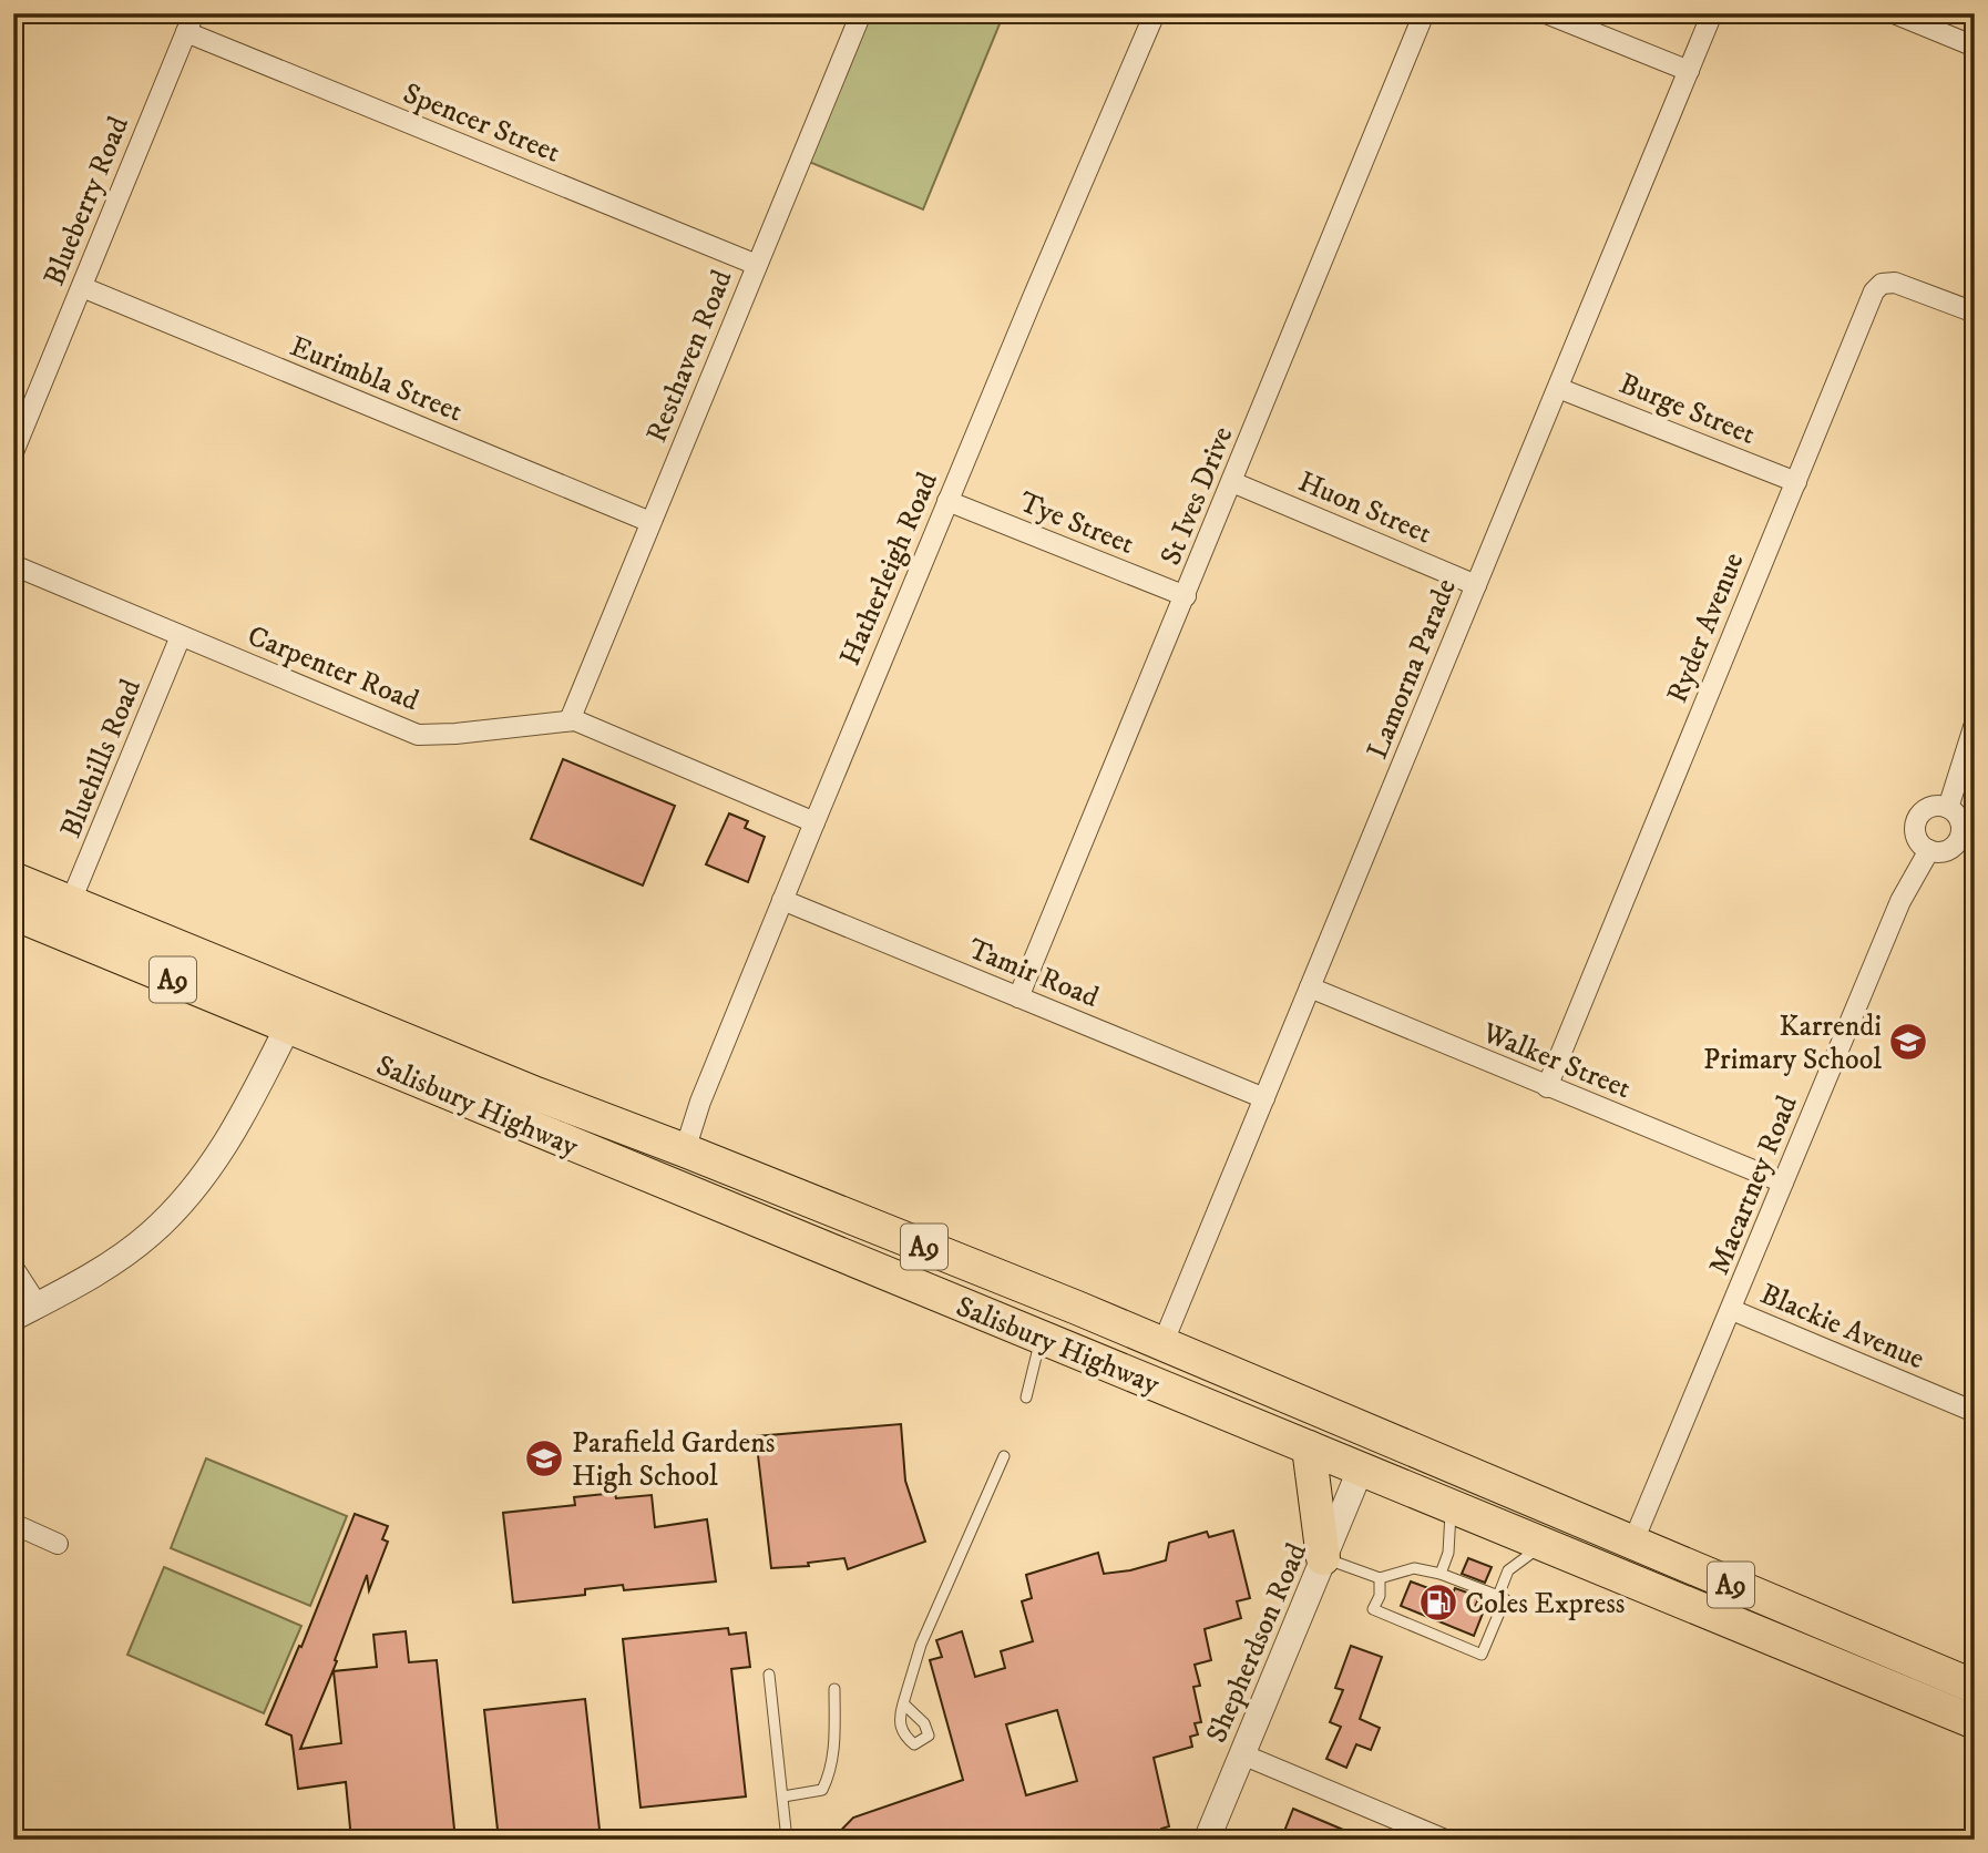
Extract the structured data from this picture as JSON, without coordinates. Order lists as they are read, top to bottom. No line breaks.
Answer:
{"streets":{"main road":["A9","Salisbury Highway"],"street":["Spencer Street","Blueberry Road","Resthaven Road","Eurimbla Street","Burge Street","St Ives Drive","Huon Street","Tye Street","Hatherleigh Road","Ryder Avenue","Carpenter Road","Lamorna Parade","Bluehills Road","Tamir Road","Walker Street","Macartney Road","Blackie Avenue","Shepherdson Road"]},"crossings":[["Spencer Street","Blueberry Road"],["Spencer Street","Resthaven Road"],["Blueberry Road","Eurimbla Street"],["Resthaven Road","Eurimbla Street"],["Resthaven Road","Carpenter Road"],["Burge Street","Ryder Avenue"],["Burge Street","Lamorna Parade"],["St Ives Drive","Huon Street"],["St Ives Drive","Tye Street"],["St Ives Drive","Tamir Road"],["Huon Street","Lamorna Parade"],["Tye Street","Hatherleigh Road"],["Hatherleigh Road","Carpenter Road"],["Hatherleigh Road","Tamir Road"],["Hatherleigh Road","Salisbury Highway"],["Ryder Avenue","Walker Street"],["Carpenter Road","Bluehills Road"],["Lamorna Parade","Tamir Road"],["Lamorna Parade","Walker Street"],["Lamorna Parade","Salisbury Highway"],["Bluehills Road","Salisbury Highway"],["Walker Street","Macartney Road"],["Salisbury Highway","Macartney Road"],["Salisbury Highway","Shepherdson Road"],["Macartney Road","Blackie Avenue"]],"places":{"school or university":["Karrendi Primary School","Parafield Gardens High School"],"fuel station":["Coles Express"]}}
